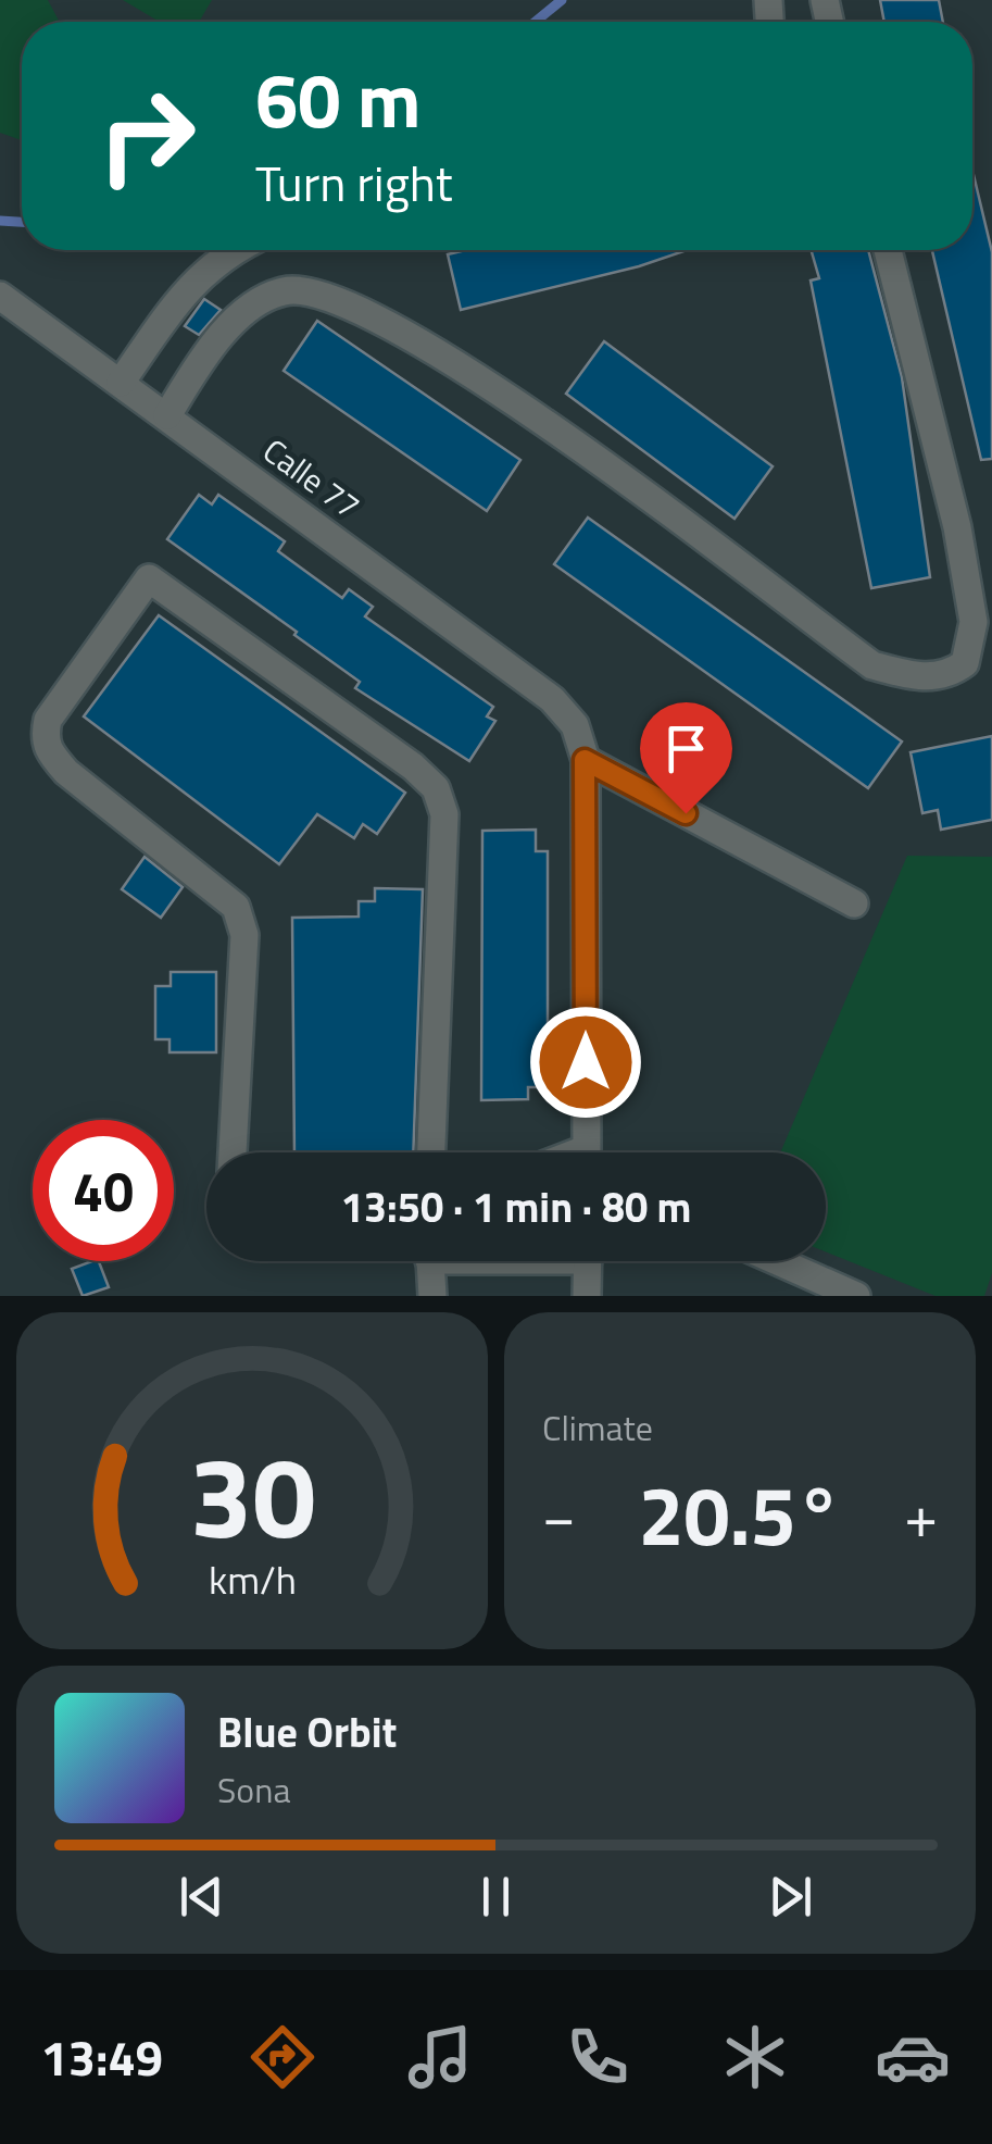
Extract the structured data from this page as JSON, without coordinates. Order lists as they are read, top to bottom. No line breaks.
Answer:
{"streets":{"street":["Calle 77"]},"page":{"turn":["60 m","Turn right"],"limit":"40","trip":"13:50 · 1 min · 80 m","tile":"Climate","heat":["−","20.5°","+"],"song":["Blue Orbit","Sona"],"tabs":"13:49","gauge":["30","km/h"]}}
